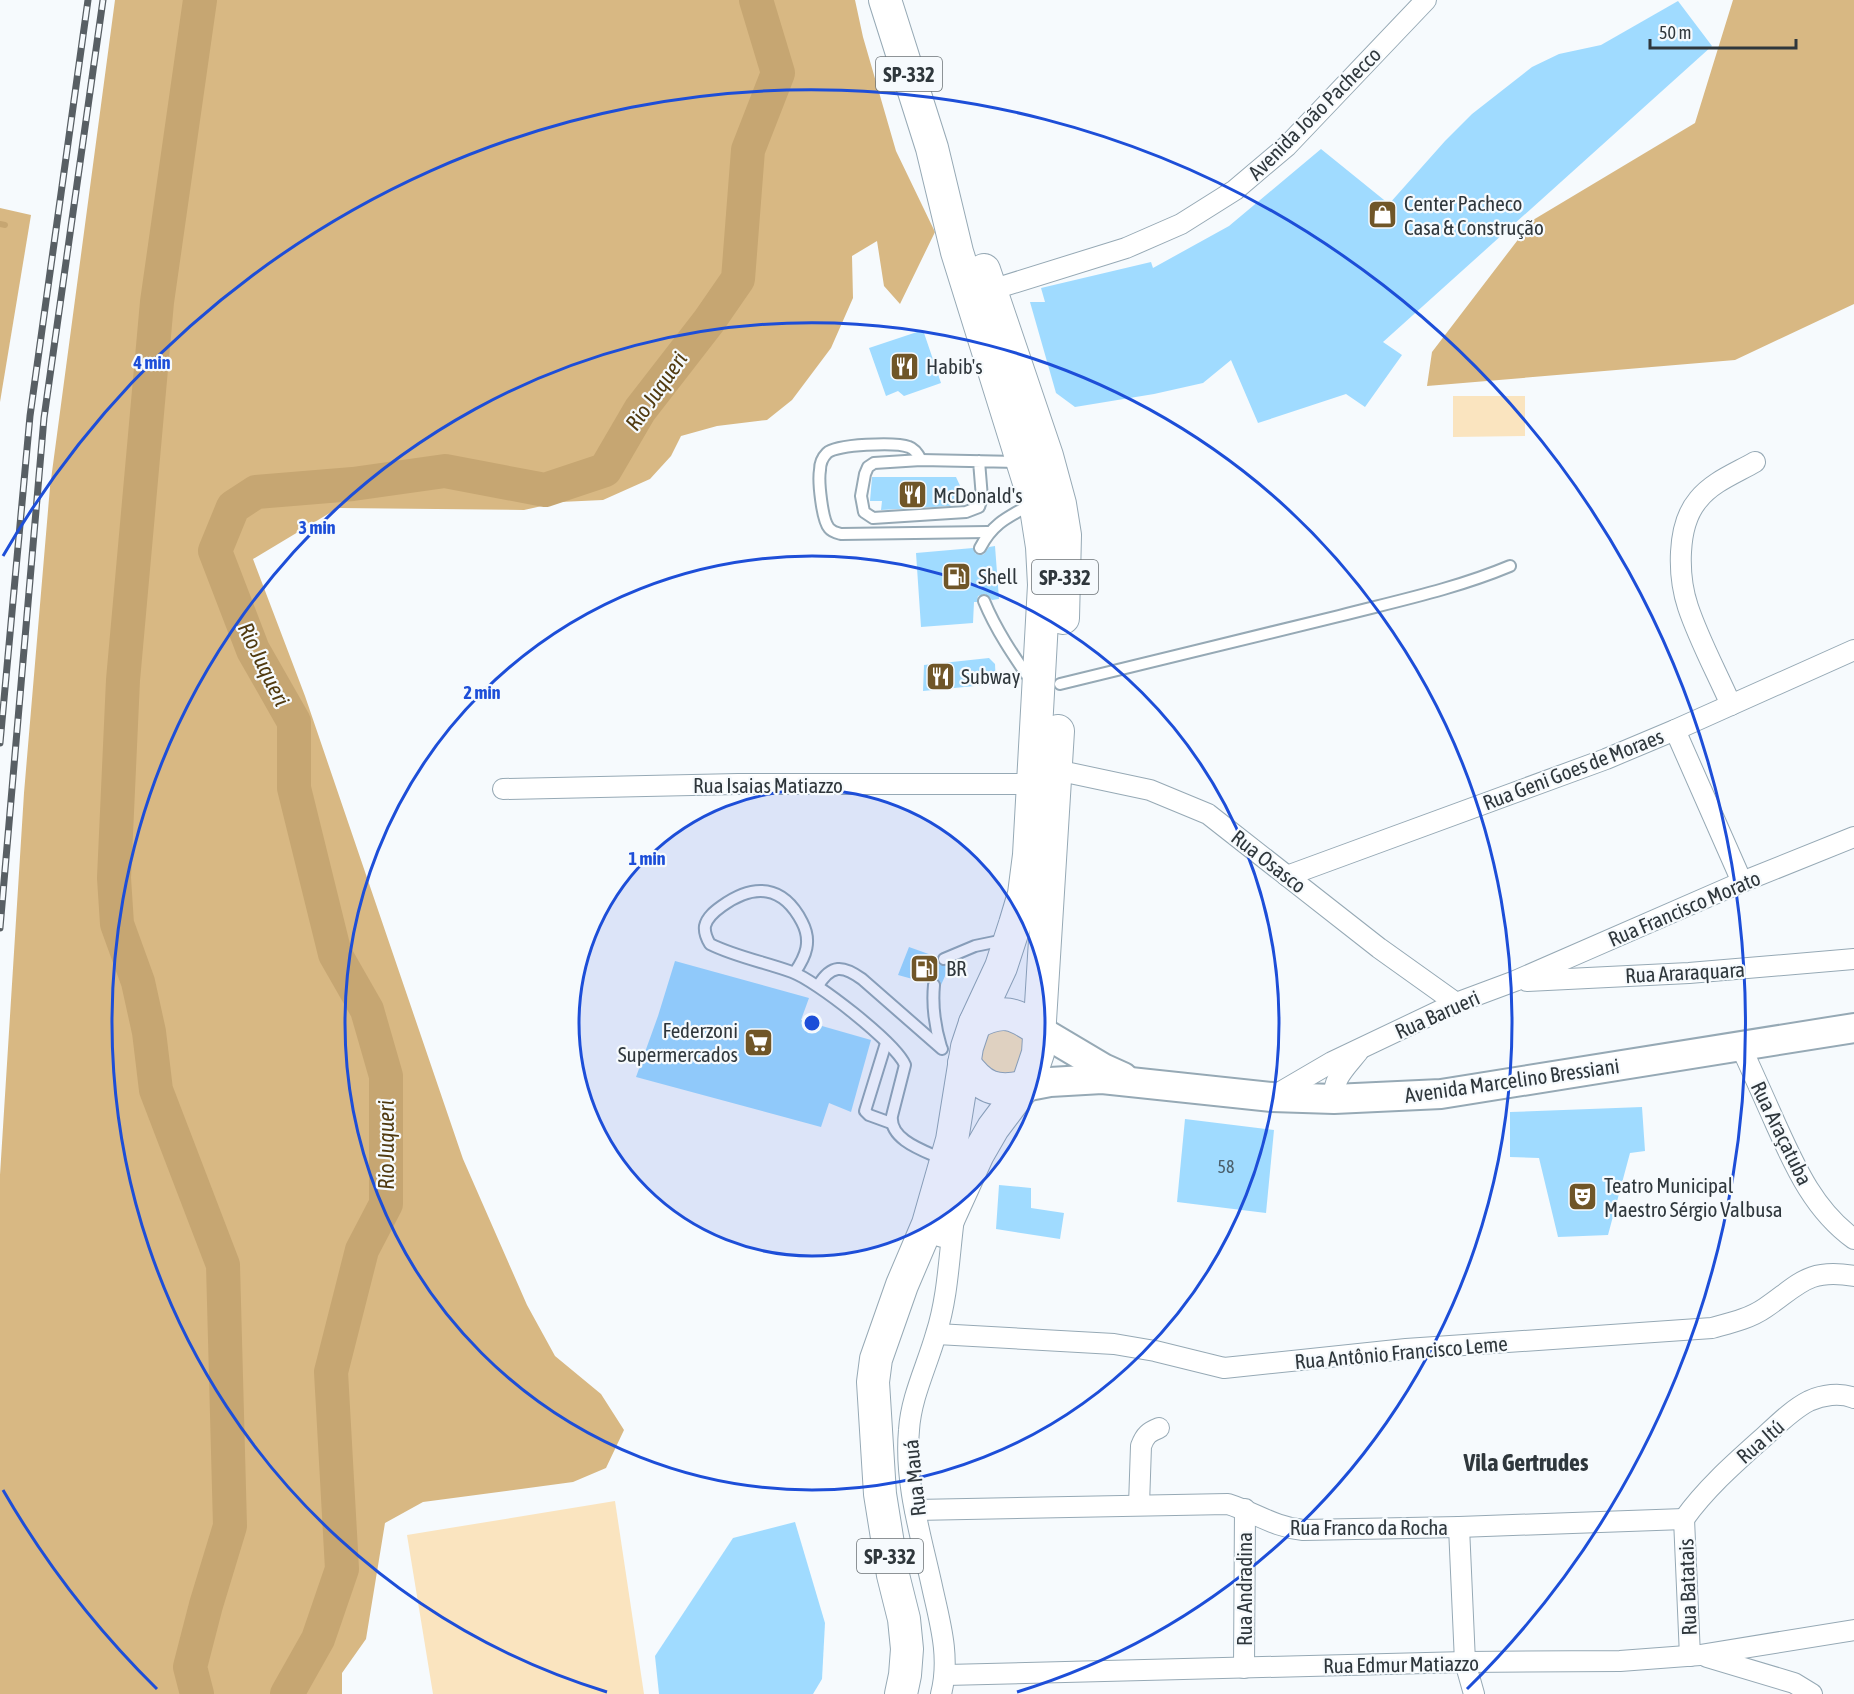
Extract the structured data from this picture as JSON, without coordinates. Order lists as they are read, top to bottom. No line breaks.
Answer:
{"streets":{"main road":["SP-332"],"street":["Avenida João Pachecco","Rua Geni Goes de Moraes","Rua Isaias Matiazzo","Rua Osasco","Rua Francisco Morato","Rua Araraquara","Rua Barueri","Avenida Marcelino Bressiani","Rua Araçatuba","Rua Antônio Francisco Leme","Rua Itú","Rua Mauá","Rua Franco da Rocha","Rua Batatais","Rua Andradina","Rua Edmur Matiazzo"]},"crossings":[["SP-332","Avenida João Pachecco"],["SP-332","Rua Isaias Matiazzo"],["SP-332","Rua Osasco"],["SP-332","Avenida Marcelino Bressiani"],["SP-332","Rua Mauá"],["Rua Geni Goes de Moraes","Rua Osasco"],["Rua Isaias Matiazzo","Rua Osasco"],["Rua Osasco","Rua Barueri"],["Rua Francisco Morato","Rua Araraquara"],["Rua Francisco Morato","Rua Barueri"],["Rua Araraquara","Rua Barueri"],["Rua Barueri","Avenida Marcelino Bressiani"],["Avenida Marcelino Bressiani","Rua Araçatuba"],["Rua Antônio Francisco Leme","Rua Mauá"],["Rua Itú","Rua Franco da Rocha"],["Rua Itú","Rua Batatais"],["Rua Mauá","Rua Franco da Rocha"],["Rua Mauá","Rua Edmur Matiazzo"],["Rua Franco da Rocha","Rua Batatais"],["Rua Franco da Rocha","Rua Andradina"],["Rua Batatais","Rua Edmur Matiazzo"],["Rua Andradina","Rua Edmur Matiazzo"]],"districts":["Vila Gertrudes"],"water":["Rio Juqueri"],"places":{"shop":["Center Pacheco Casa & Construção"],"restaurant":["Habib's","McDonald's","Subway"],"fuel station":["Shell","BR"],"supermarket":["Federzoni Supermercados"],"theatre":["Teatro Municipal Maestro Sérgio Valbusa"]},"house_numbers":["58"],"scale_bar":"50 m","rings":["4 min","3 min","2 min","1 min"]}
